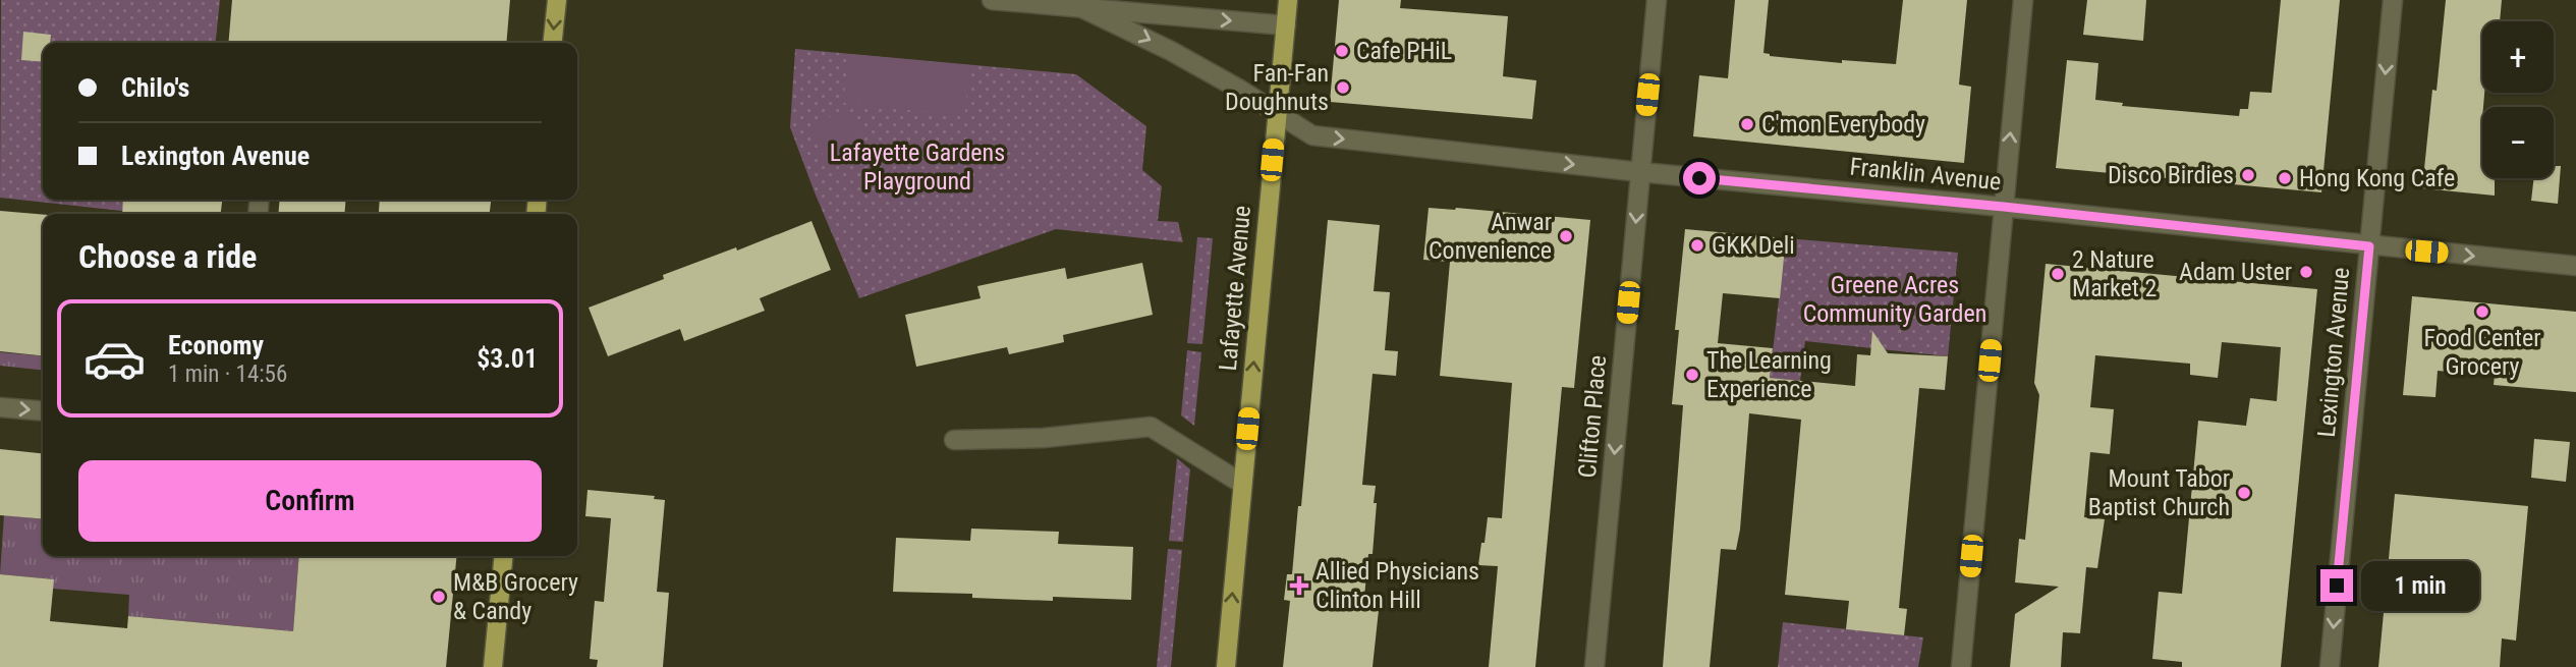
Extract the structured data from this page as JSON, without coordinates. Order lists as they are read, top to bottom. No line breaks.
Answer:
{"streets":{"main road":["Lafayette Avenue"],"street":["Franklin Avenue","Lexington Avenue","Clifton Place"]},"crossings":[["Franklin Avenue","Lafayette Avenue"],["Franklin Avenue","Lexington Avenue"],["Franklin Avenue","Clifton Place"]],"one_way":["Franklin Avenue","Lafayette Avenue","Lexington Avenue","Clifton Place"],"parks":["Lafayette Gardens Playground","Greene Acres Community Garden"],"places":{"other":["Cafe PHiL","Fan-Fan Doughnuts","C'mon Everybody","Disco Birdies","Hong Kong Cafe","Anwar Convenience","GKK Deli","Adam Uster","2 Nature Market 2","Food Center Grocery","The Learning Experience","Mount Tabor Baptist Church","M&B Grocery & Candy"],"health":["Allied Physicians Clinton Hill"]},"page":{"map_buttons":["+","−"],"banner":["Chilo's","Lexington Avenue"],"heading":"Choose a ride","list":[{"name":"Economy","note":"1 min · 14:56","value":"$3.01"}],"buttons":"Confirm","bubble":"1 min"}}
